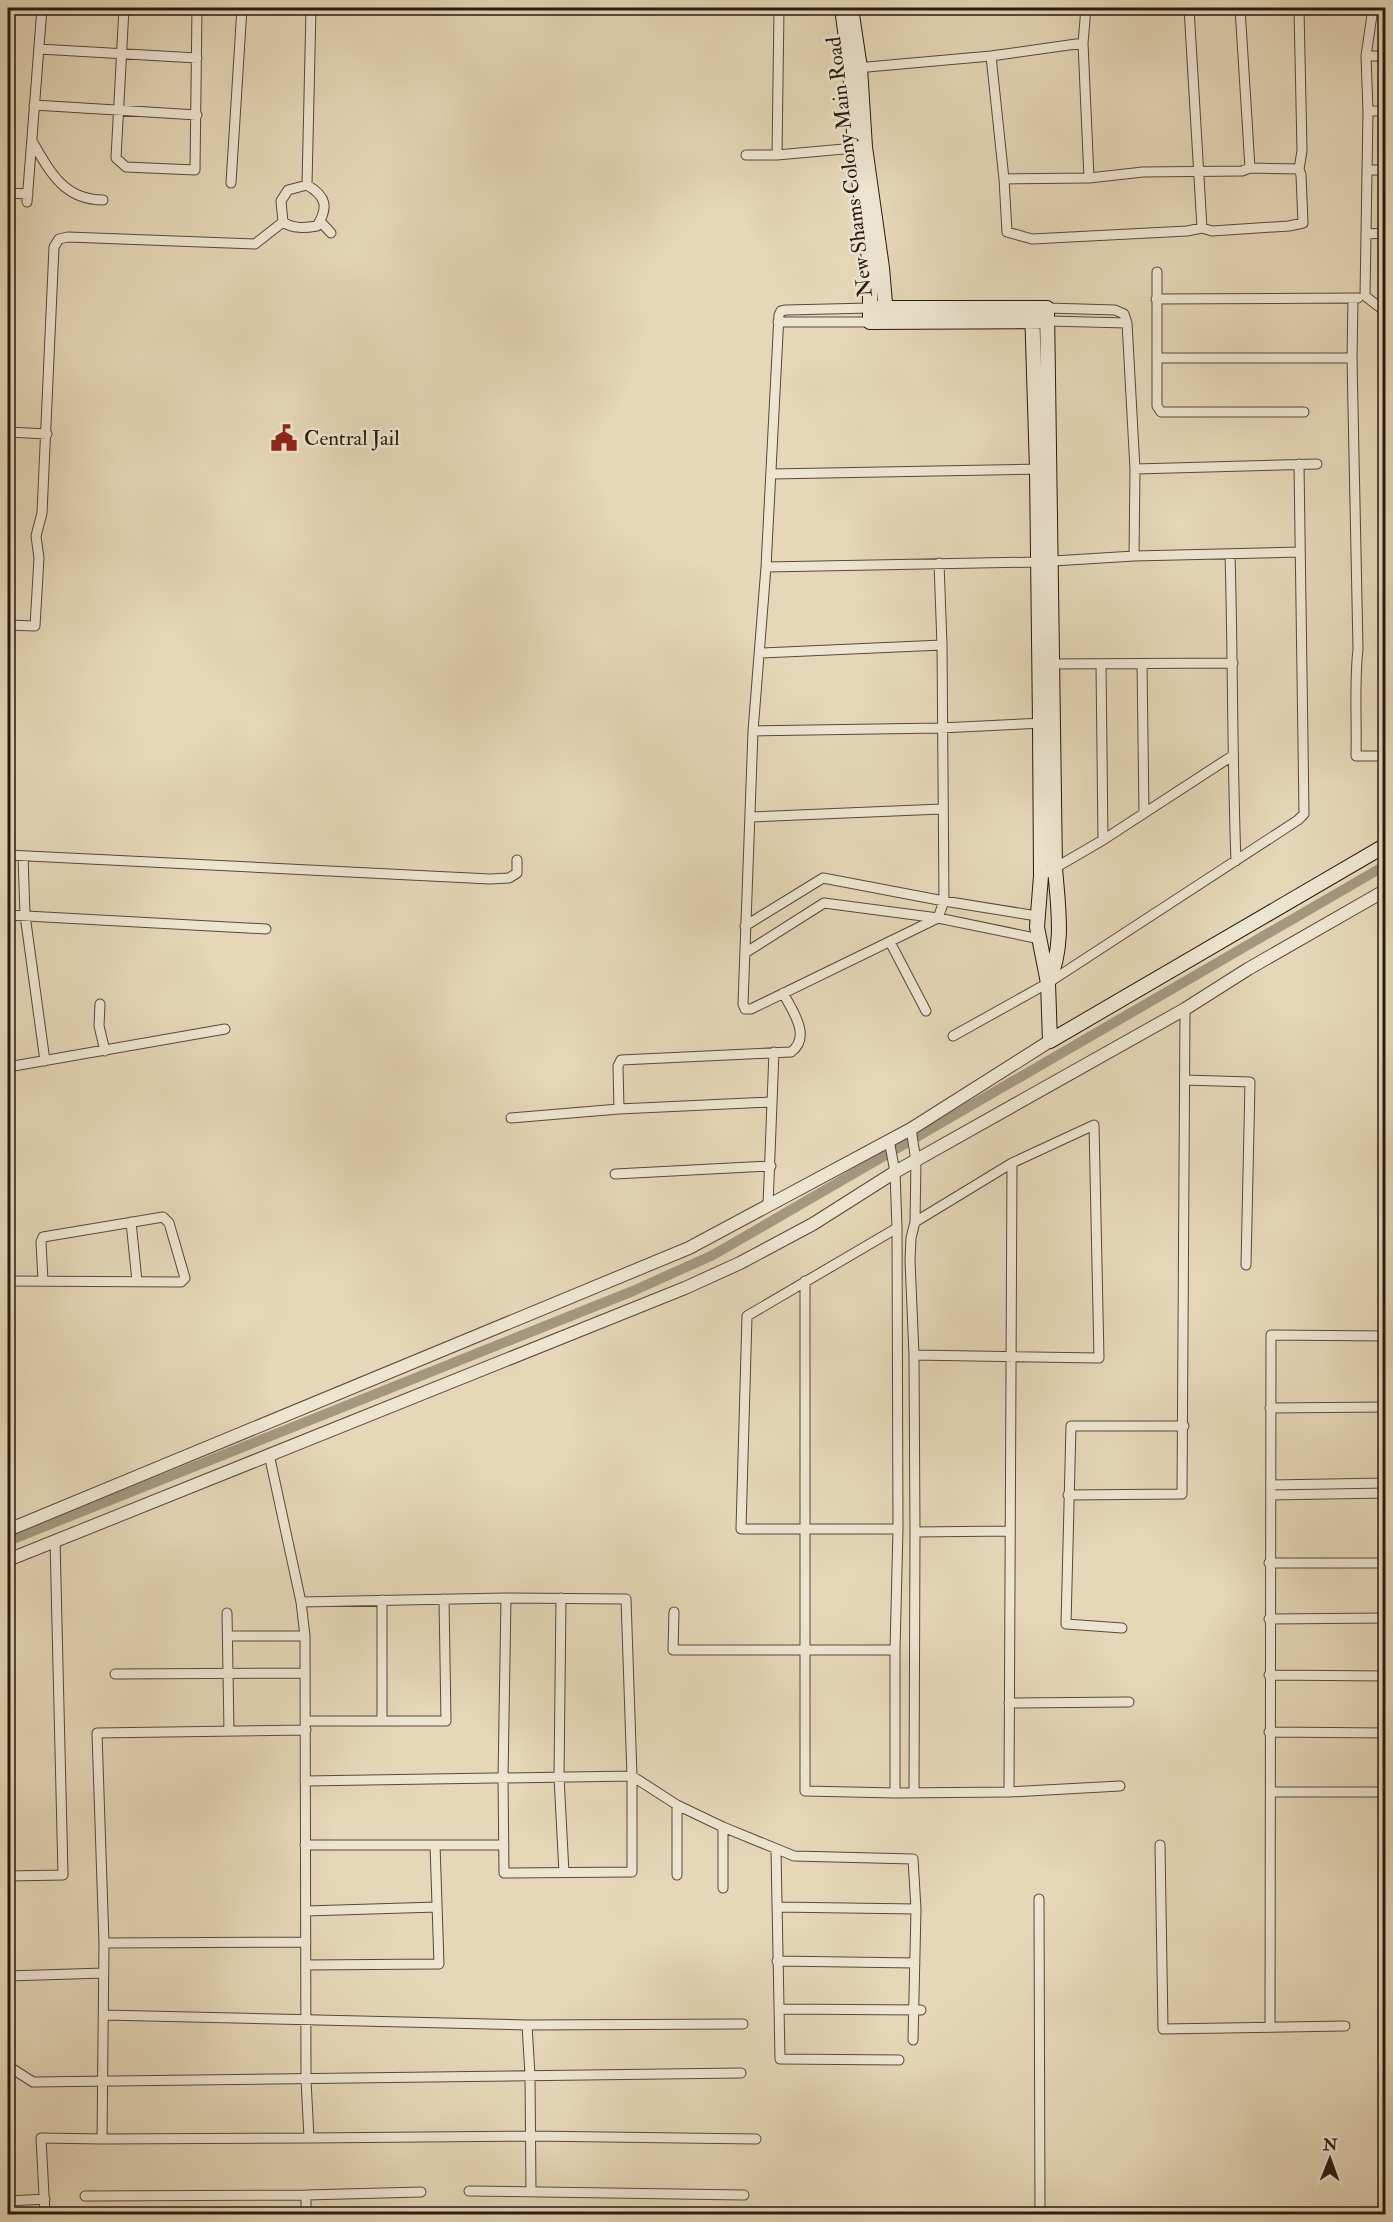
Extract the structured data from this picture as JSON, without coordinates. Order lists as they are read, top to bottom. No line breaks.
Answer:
{"streets":{"main road":["New Shams Colony Main Road"]},"places":{"public building":["Central Jail"]},"north":"top"}
